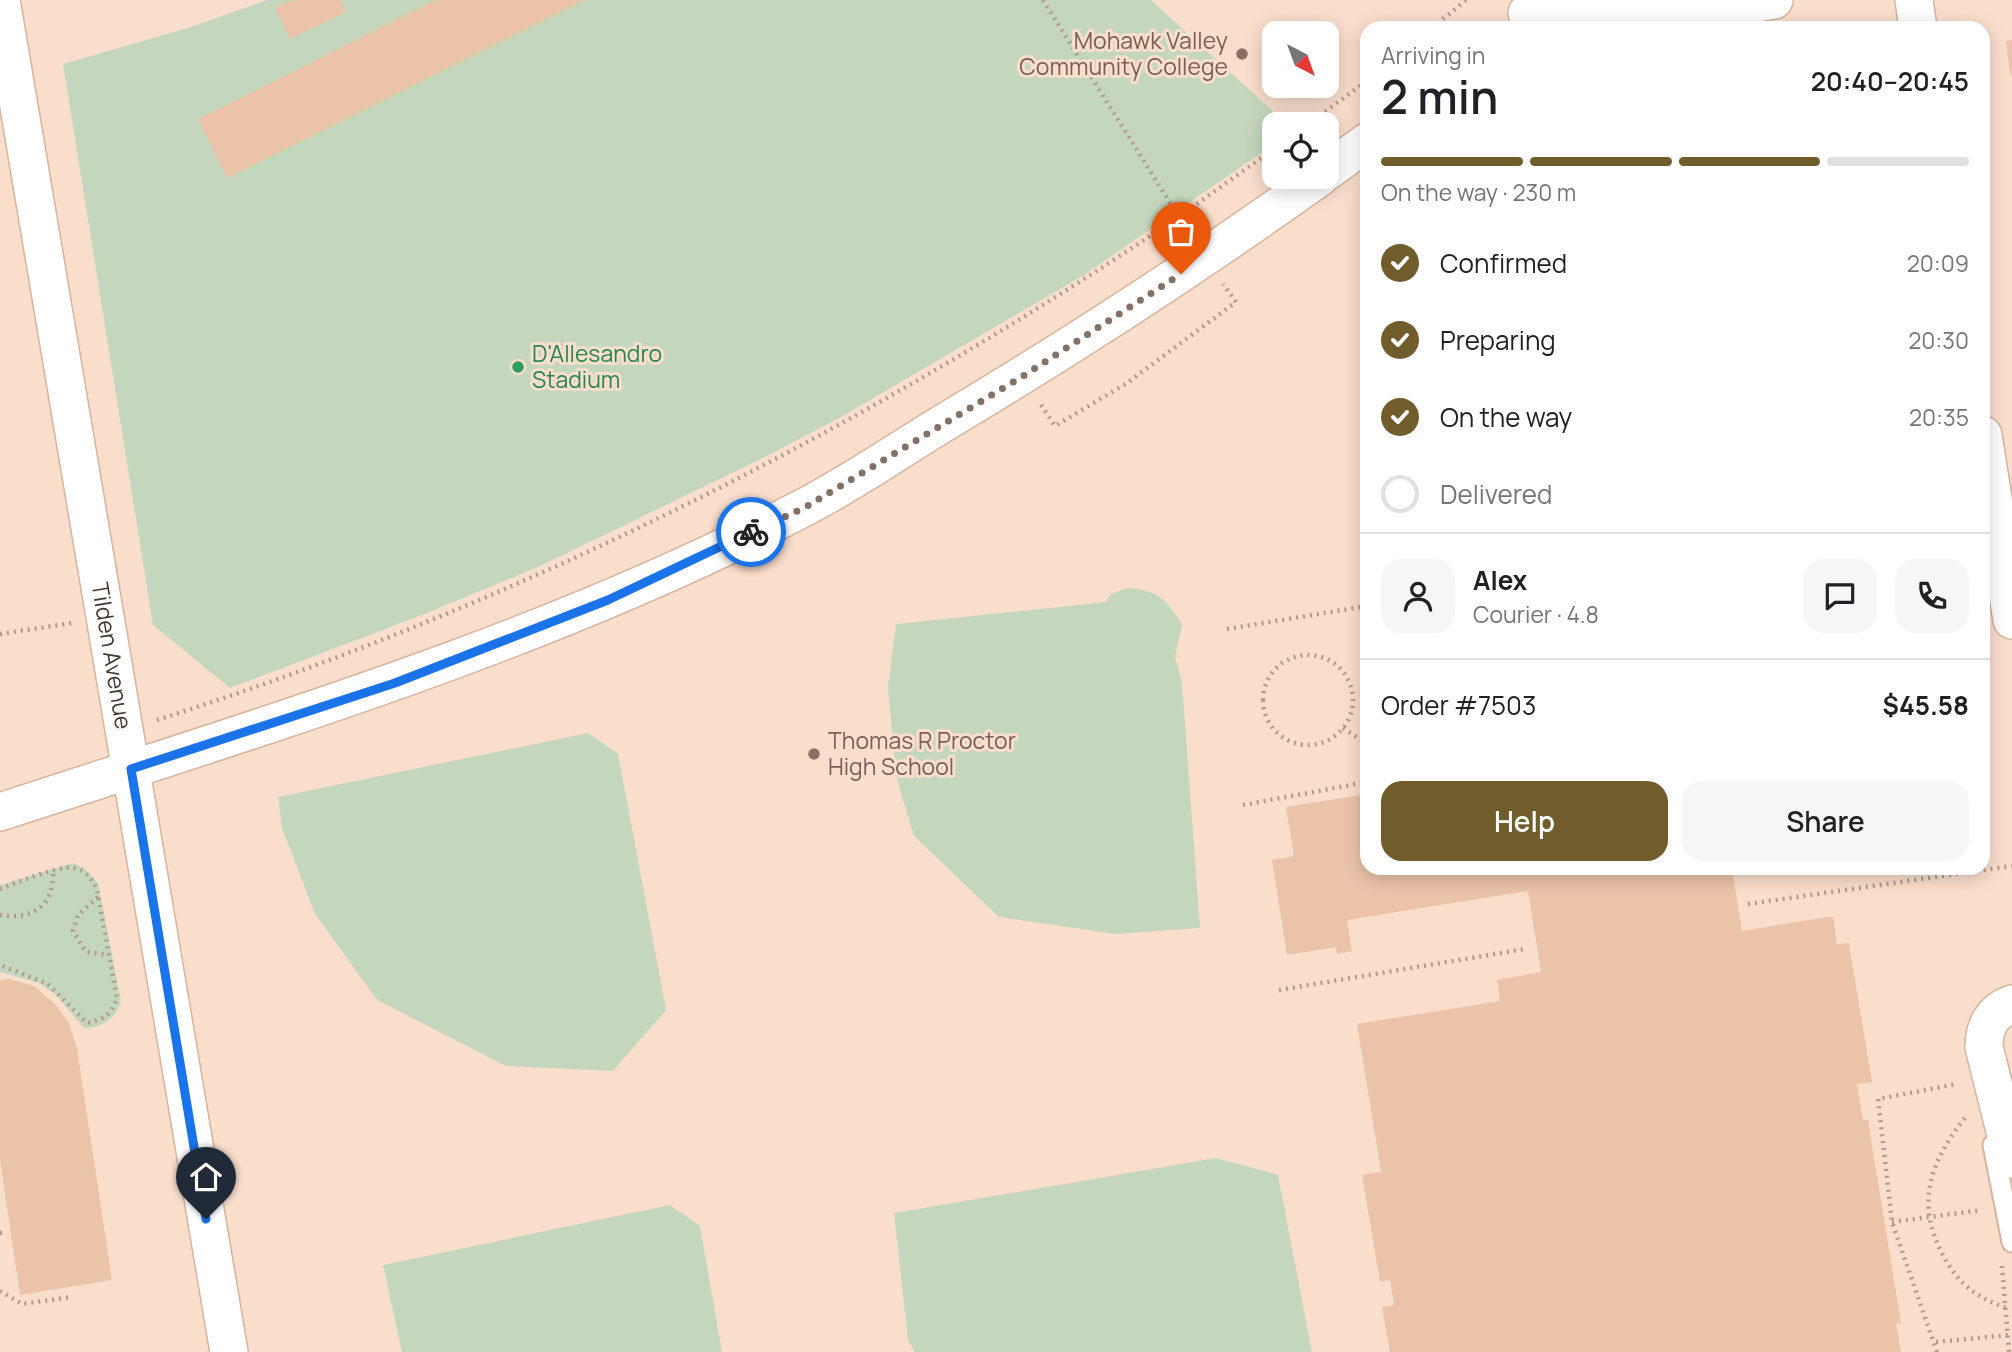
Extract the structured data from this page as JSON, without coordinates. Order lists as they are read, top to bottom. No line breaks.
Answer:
{"streets":{"street":["Tilden Avenue"]},"places":["Mohawk Valley Community College","D'Allesandro Stadium","Thomas R Proctor High School"],"north":"bottom right","page":{"heading":["2 min","Arriving in","20:40–20:45"],"panel":["Alex","Courier · 4.8","Order #7503","$45.58"],"bar":"On the way · 230 m","list":[["Confirmed","20:09"],["Preparing","20:30"],["On the way","20:35"],"Delivered"],"buttons":["Help","Share"]}}
